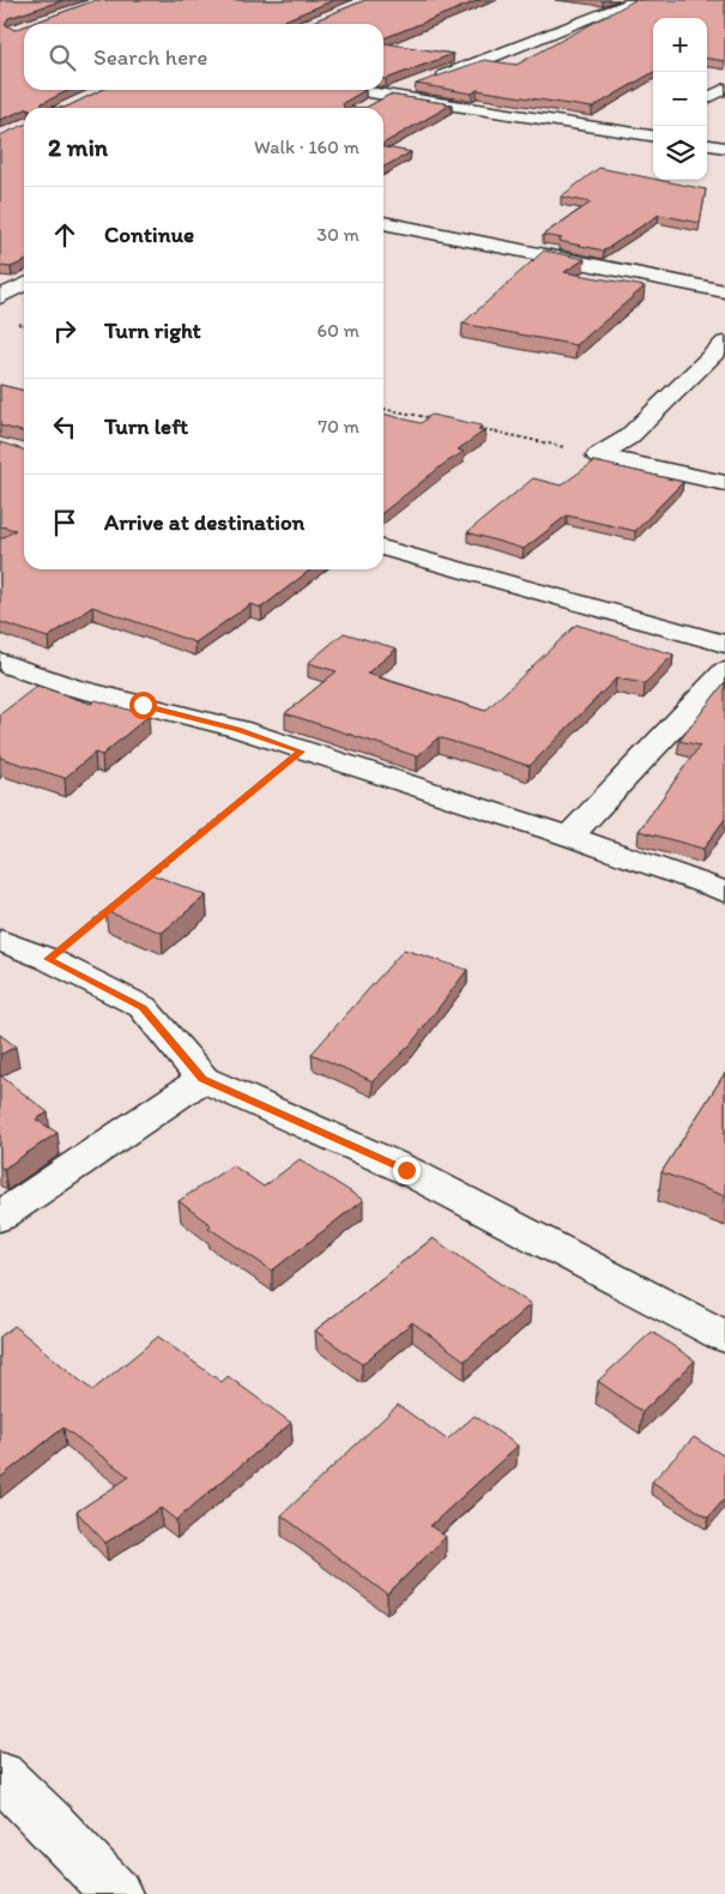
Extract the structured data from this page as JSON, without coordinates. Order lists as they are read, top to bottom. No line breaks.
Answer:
{"page":{"map_buttons":["+","−"],"search":"Search here","heading":["2 min","Walk · 160 m"],"list":[["Continue","30 m"],["Turn right","60 m"],["Turn left","70 m"],"Arrive at destination"]}}
